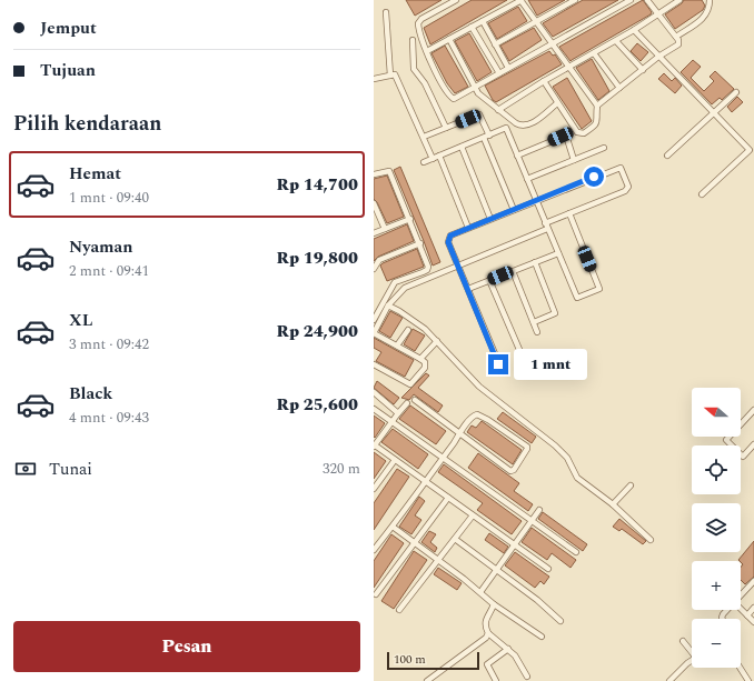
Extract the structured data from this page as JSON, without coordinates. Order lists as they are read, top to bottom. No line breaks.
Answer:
{"scale_bar":"100 m","north":"left","page":{"banner":["Jemput","Tujuan"],"heading":"Pilih kendaraan","list":[{"name":"Hemat","note":"1 mnt · 09:40","value":"Rp 14,700"},{"name":"Nyaman","note":"2 mnt · 09:41","value":"Rp 19,800"},{"name":"XL","note":"3 mnt · 09:42","value":"Rp 24,900"},{"name":"Black","note":"4 mnt · 09:43","value":"Rp 25,600"}],"bubble":"1 mnt","map_buttons":["+","−"],"pay":["Tunai","320 m"],"buttons":"Pesan","scale":"100 m"}}
